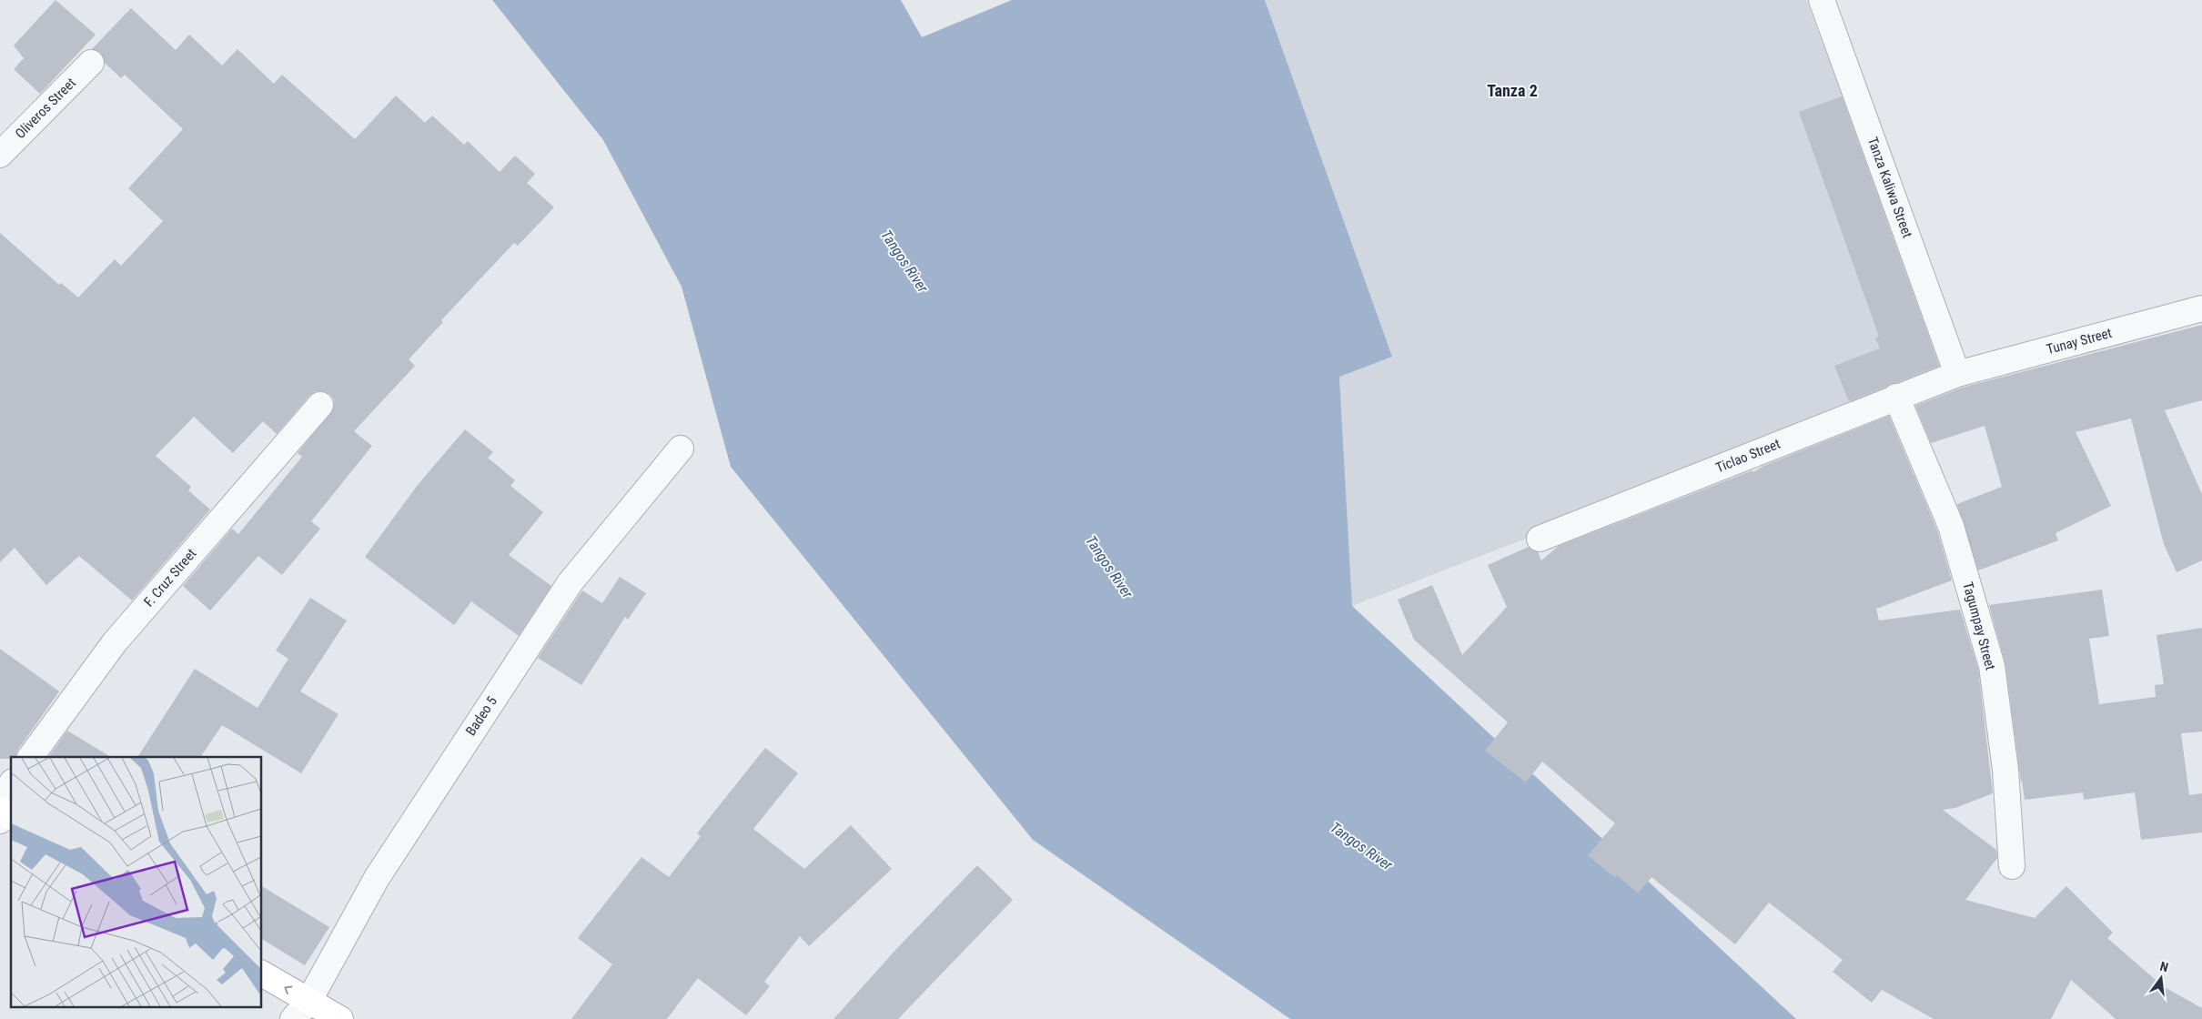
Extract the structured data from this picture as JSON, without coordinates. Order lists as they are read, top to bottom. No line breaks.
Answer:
{"streets":{"street":["Oliveros Street","Tanza Kaliwa Street","Tunay Street","Ticlao Street","F. Cruz Street","Tagumpay Street","Badeo 5"]},"crossings":[["Tanza Kaliwa Street","Tunay Street"],["Tanza Kaliwa Street","Ticlao Street"],["Tunay Street","Ticlao Street"],["Ticlao Street","Tagumpay Street"]],"districts":["Tanza 2"],"water":["Tangos River"],"north":"top"}
